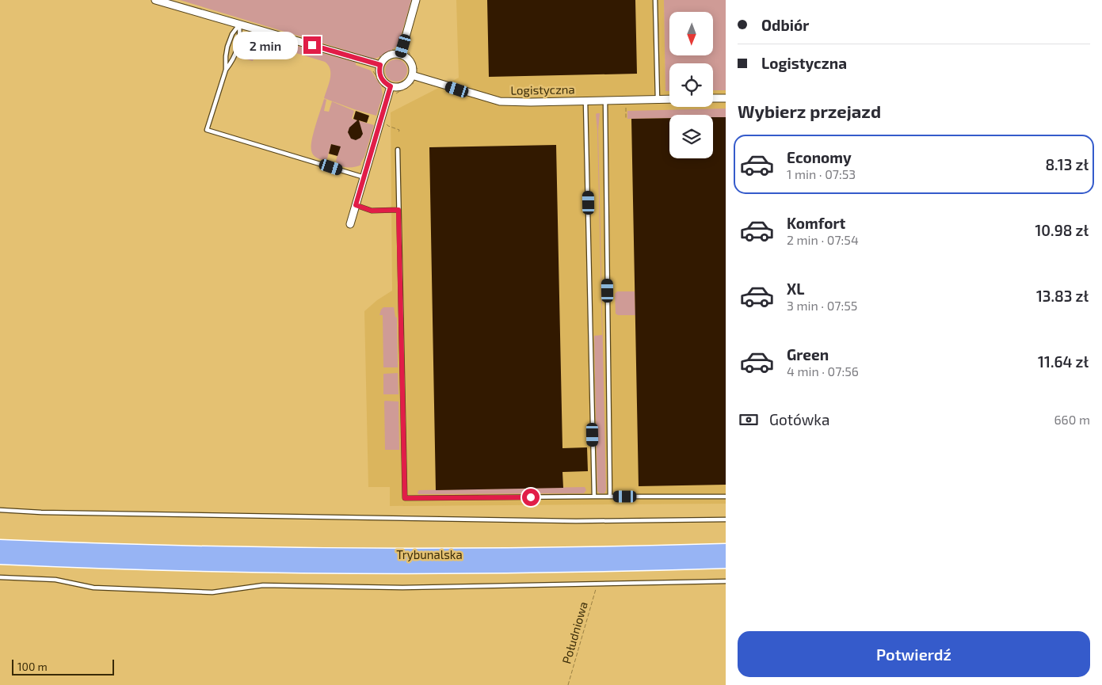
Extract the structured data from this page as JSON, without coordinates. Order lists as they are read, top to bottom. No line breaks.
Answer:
{"streets":{"highway":["Trybunalska"],"street":["Logistyczna"],"path":["Południowa"]},"scale_bar":"100 m","north":"bottom","page":{"banner":["Odbiór","Logistyczna"],"bubble":"2 min","heading":"Wybierz przejazd","list":[{"name":"Economy","note":"1 min · 07:53","value":"8.13 zł"},{"name":"Komfort","note":"2 min · 07:54","value":"10.98 zł"},{"name":"XL","note":"3 min · 07:55","value":"13.83 zł"},{"name":"Green","note":"4 min · 07:56","value":"11.64 zł"}],"pay":["Gotówka","660 m"],"buttons":"Potwierdź","scale":"100 m"}}
